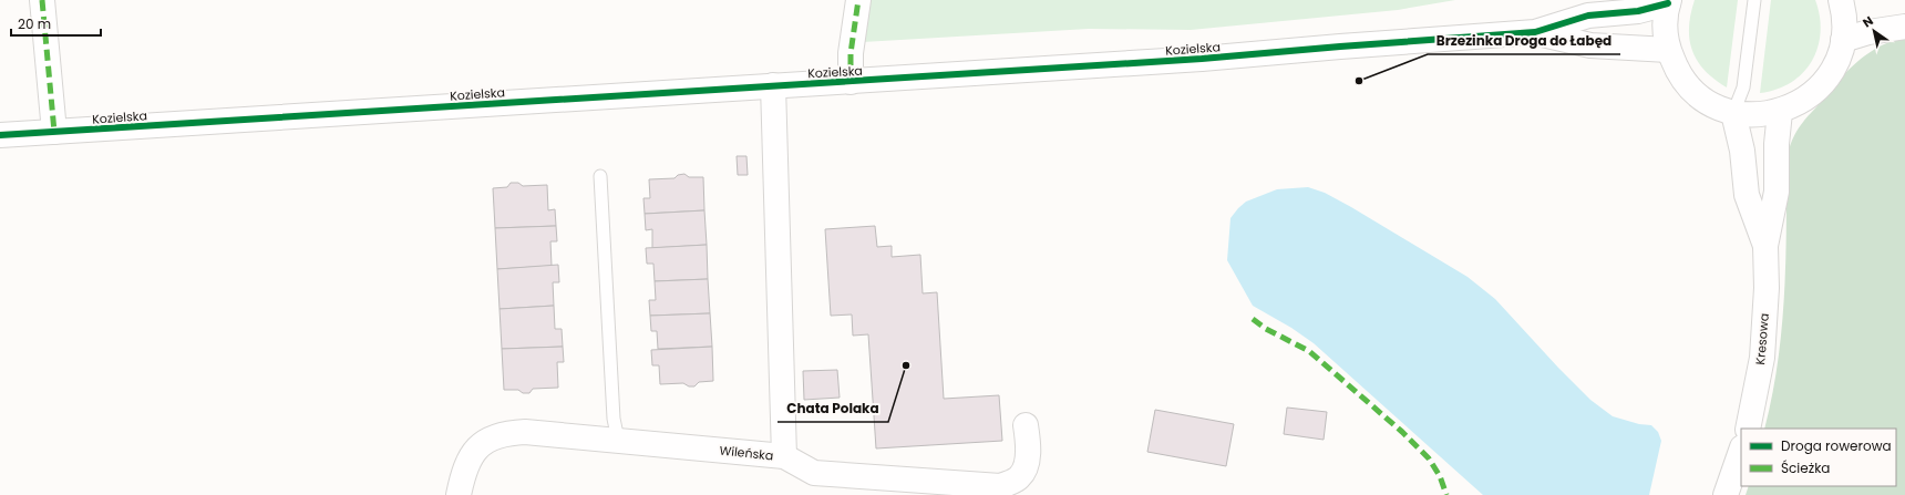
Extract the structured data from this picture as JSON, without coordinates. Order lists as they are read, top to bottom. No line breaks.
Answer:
{"streets":{"street":["Kozielska","Kresowa","Wileńska"]},"places":["Brzezinka Droga do Łabęd","Chata Polaka"],"legend":["Droga rowerowa","Ścieżka"],"scale_bar":"20 m","north":"top left"}
